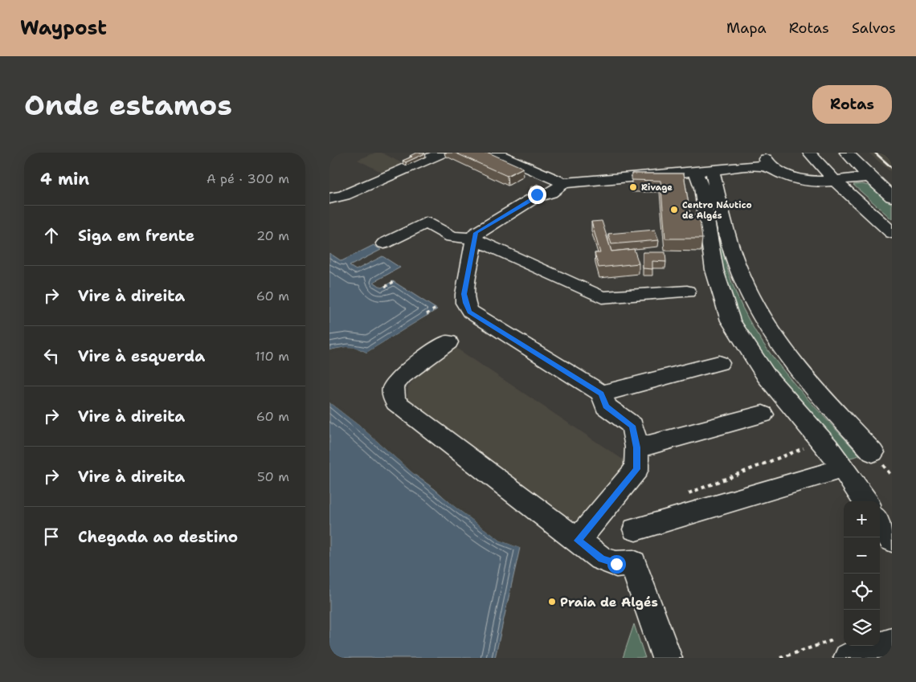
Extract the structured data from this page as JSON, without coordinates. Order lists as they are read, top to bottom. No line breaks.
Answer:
{"places":["Rivage","Centro Náutico de Algés","Praia de Algés"],"page":{"header":"Waypost","nav":["Mapa","Rotas","Salvos"],"buttons":"Rotas","title":"Onde estamos","heading":["4 min","A pé · 300 m"],"list":[["Siga em frente","20 m"],["Vire à direita","60 m"],["Vire à esquerda","110 m"],["Vire à direita","60 m"],["Vire à direita","50 m"],"Chegada ao destino"],"map_buttons":["+","−"]}}
